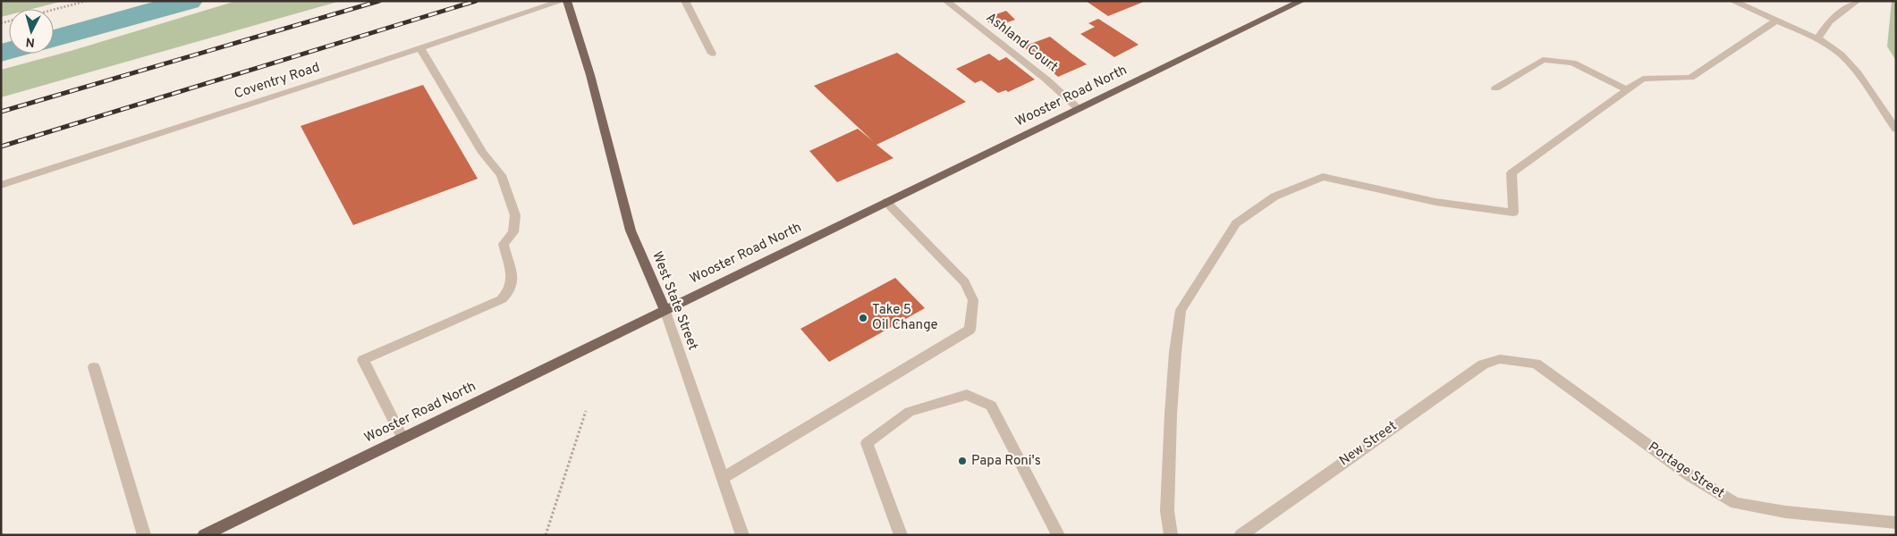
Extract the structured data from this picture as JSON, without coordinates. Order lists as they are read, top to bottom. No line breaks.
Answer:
{"streets":{"main road":["Wooster Road North","West State Street"],"street":["Ashland Court","Coventry Road","New Street","Portage Street"]},"crossings":[["Ashland Court","Wooster Road North"],["Wooster Road North","West State Street"],["New Street","Portage Street"]],"places":["Take 5 Oil Change","Papa Roni's"],"north":"bottom"}
